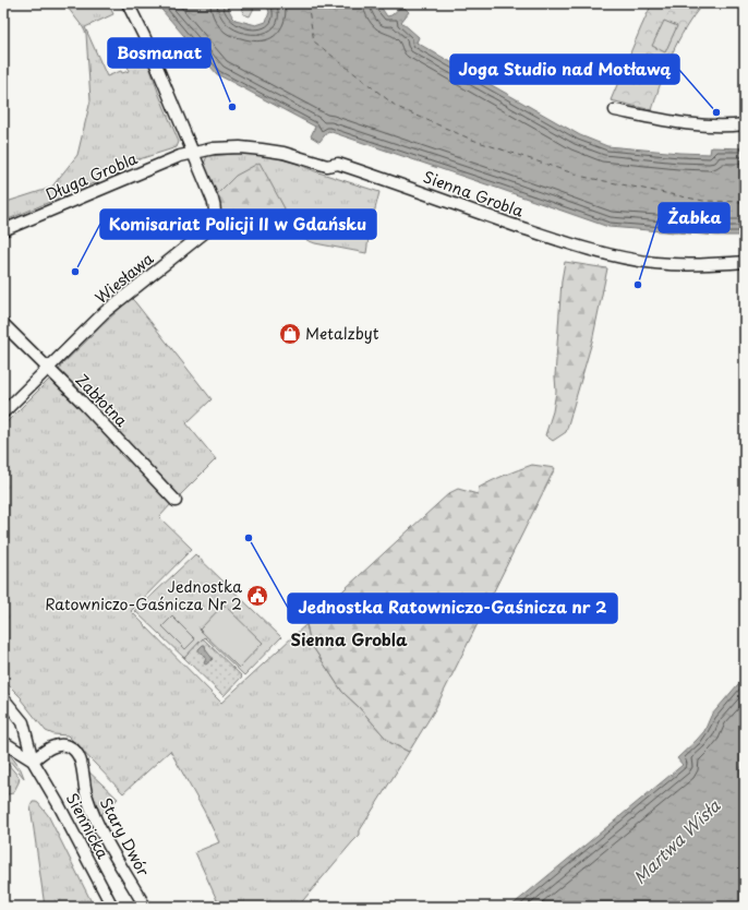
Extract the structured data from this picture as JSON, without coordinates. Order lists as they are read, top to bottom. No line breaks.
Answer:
{"streets":{"street":["Długa Grobla","Sienna Grobla","Wiesława","Zabłotna","Siennicka","Stary Dwór"]},"crossings":[["Długa Grobla","Sienna Grobla"],["Długa Grobla","Wiesława"],["Sienna Grobla","Wiesława"],["Wiesława","Zabłotna"],["Siennicka","Stary Dwór"]],"districts":["Sienna Grobla"],"water":["Martwa Wisła"],"places":{"other":["Bosmanat","Joga Studio nad Motławą","Komisariat Policji II w Gdańsku","Żabka","Jednostka Ratowniczo-Gaśnicza nr 2"],"shop":["Metalzbyt"],"public building":["Jednostka Ratowniczo-Gaśnicza Nr 2"]}}
